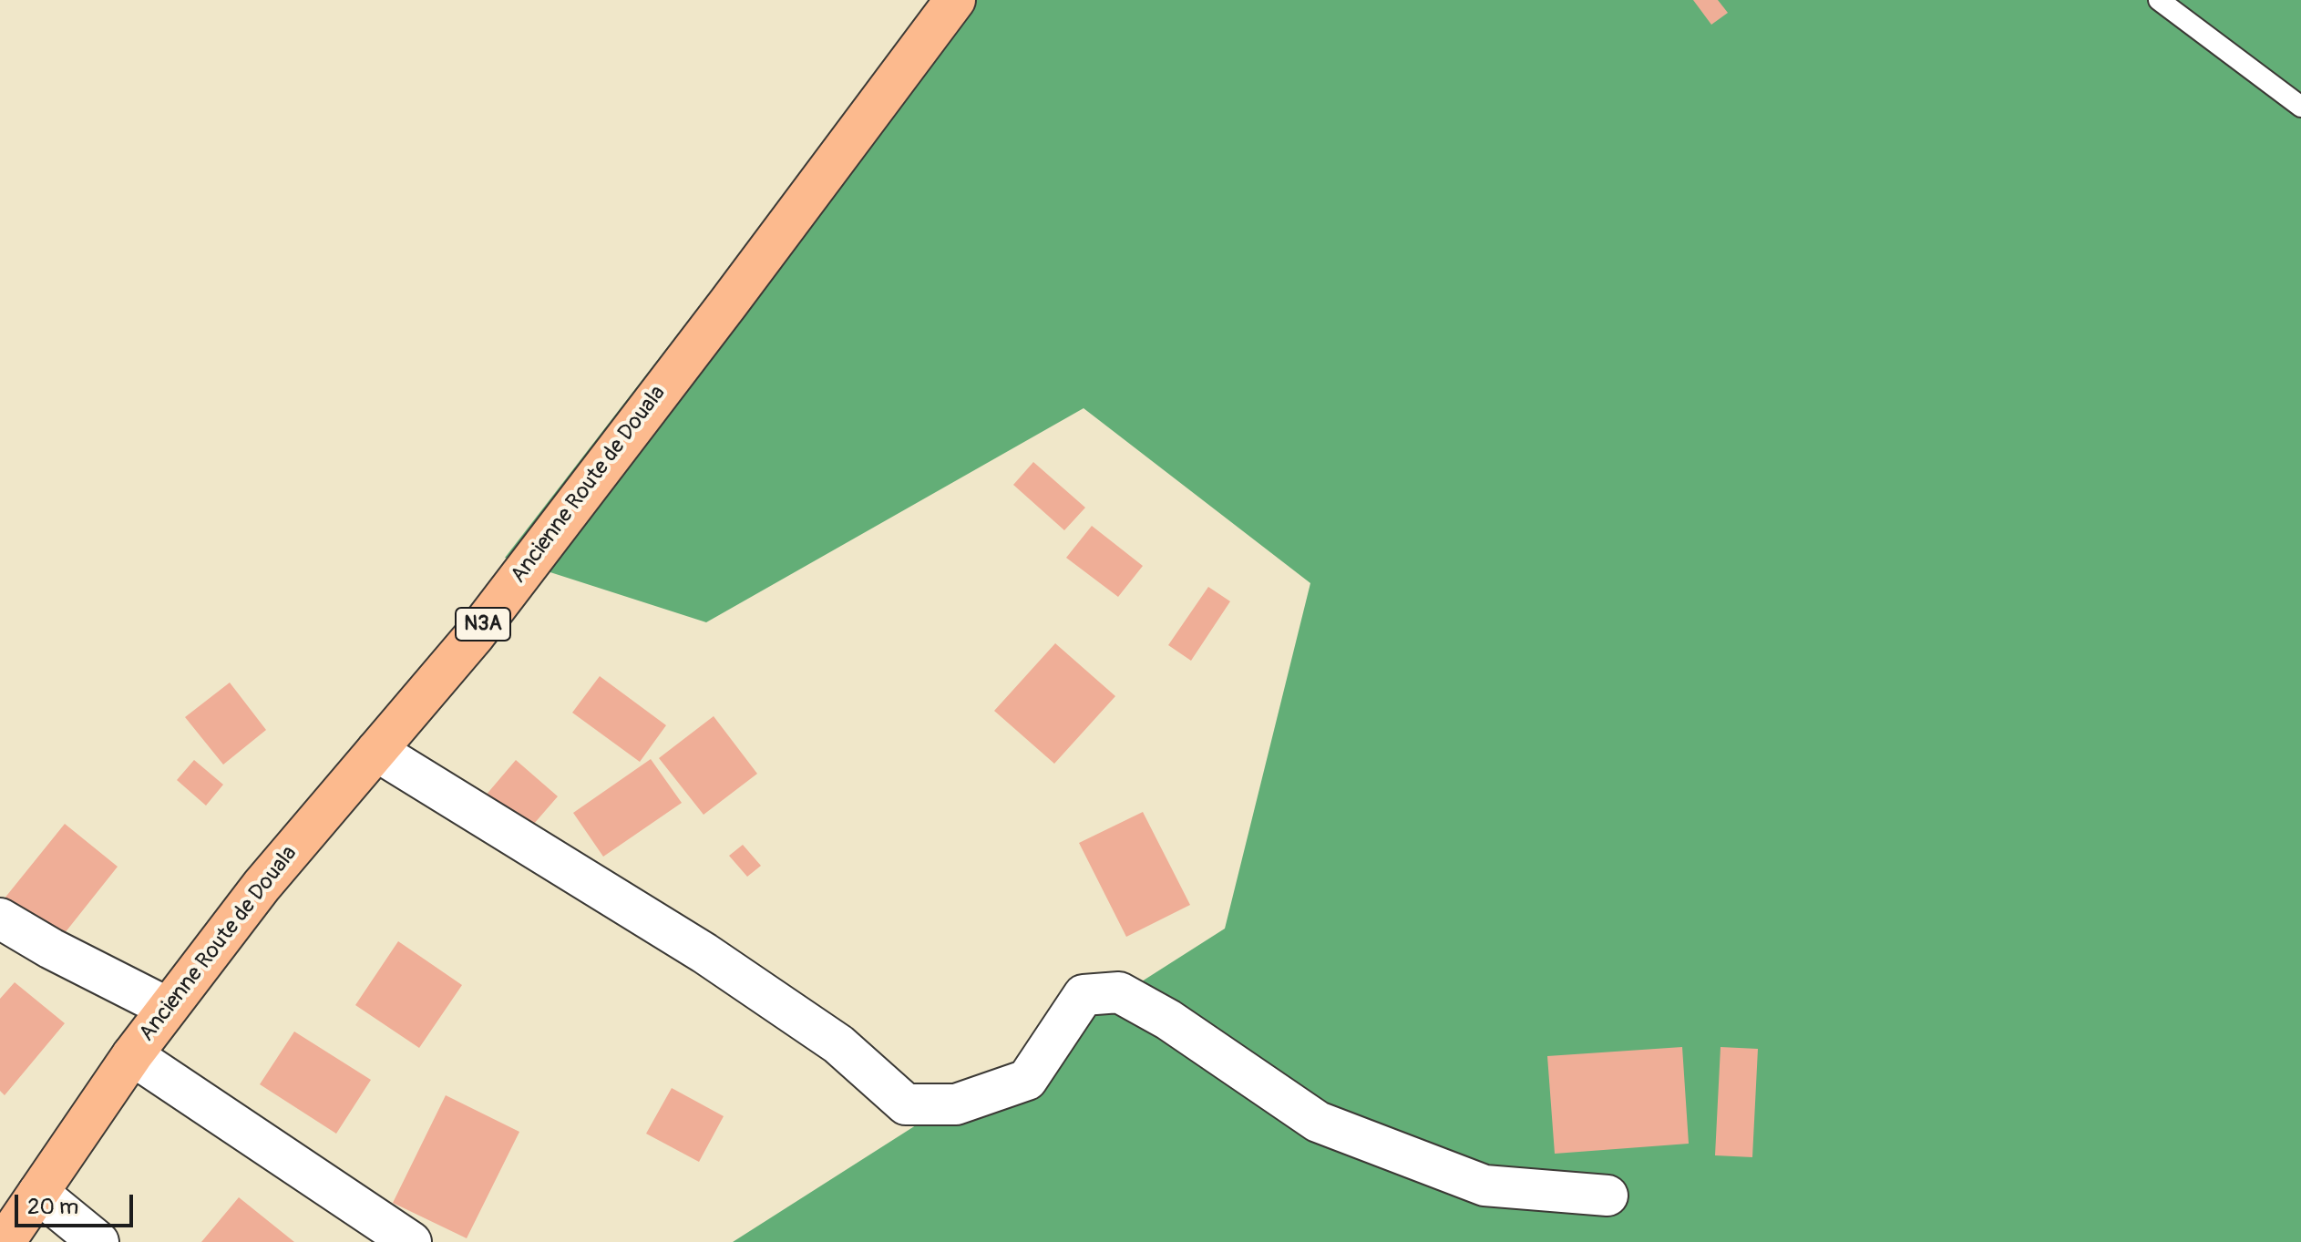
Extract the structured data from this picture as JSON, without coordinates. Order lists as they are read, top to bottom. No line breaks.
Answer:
{"streets":{"highway":["Ancienne Route de Douala","N3A"]},"scale_bar":"20 m"}
